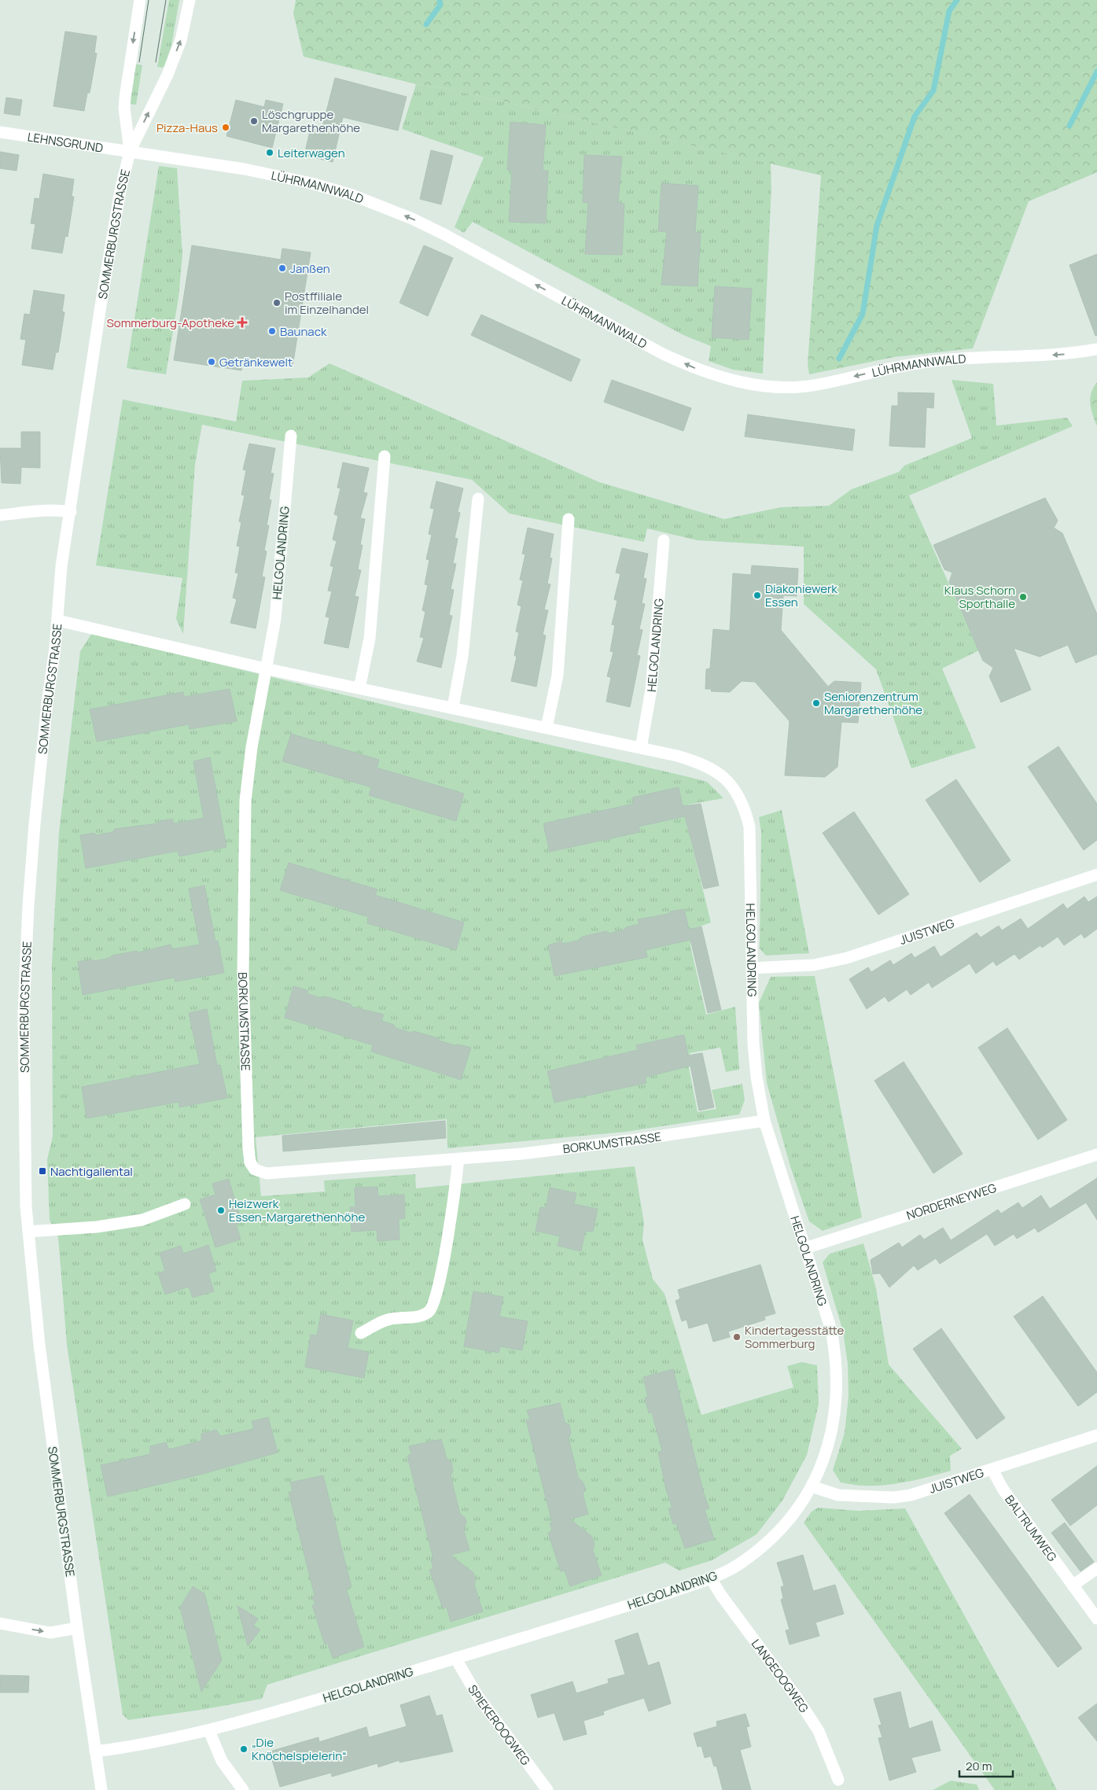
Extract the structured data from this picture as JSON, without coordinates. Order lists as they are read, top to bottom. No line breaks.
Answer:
{"streets":{"street":["LEHNSGRUND","LÜHRMANNWALD","SOMMERBURGSTRASSE","HELGOLANDRING","JUISTWEG","BORKUMSTRASSE","NORDERNEYWEG","BALTRUMWEG","LANGEOOGWEG","SPIEKEROOGWEG"]},"crossings":[["LEHNSGRUND","LÜHRMANNWALD"],["LEHNSGRUND","SOMMERBURGSTRASSE"],["LÜHRMANNWALD","SOMMERBURGSTRASSE"],["SOMMERBURGSTRASSE","HELGOLANDRING"],["HELGOLANDRING","JUISTWEG"],["HELGOLANDRING","BORKUMSTRASSE"],["HELGOLANDRING","NORDERNEYWEG"],["HELGOLANDRING","LANGEOOGWEG"],["HELGOLANDRING","SPIEKEROOGWEG"],["JUISTWEG","BALTRUMWEG"]],"one_way":["LÜHRMANNWALD"],"places":{"other":["Löschgruppe Margarethenhöhe","Pizza-Haus","Leiterwagen","Janßen","Postffiliale im Einzelhandel","Baunack","Getränkewelt","Diakoniewerk Essen","Klaus Schorn Sporthalle","Seniorenzentrum Margarethenhöhe","Heizwerk Essen-Margarethenhöhe","Kindertagesstätte Sommerburg","„Die Knöchelspielerin“"],"health":["Sommerburg-Apotheke"],"transit":["Nachtigallental"]},"scale_bar":"20 m"}
